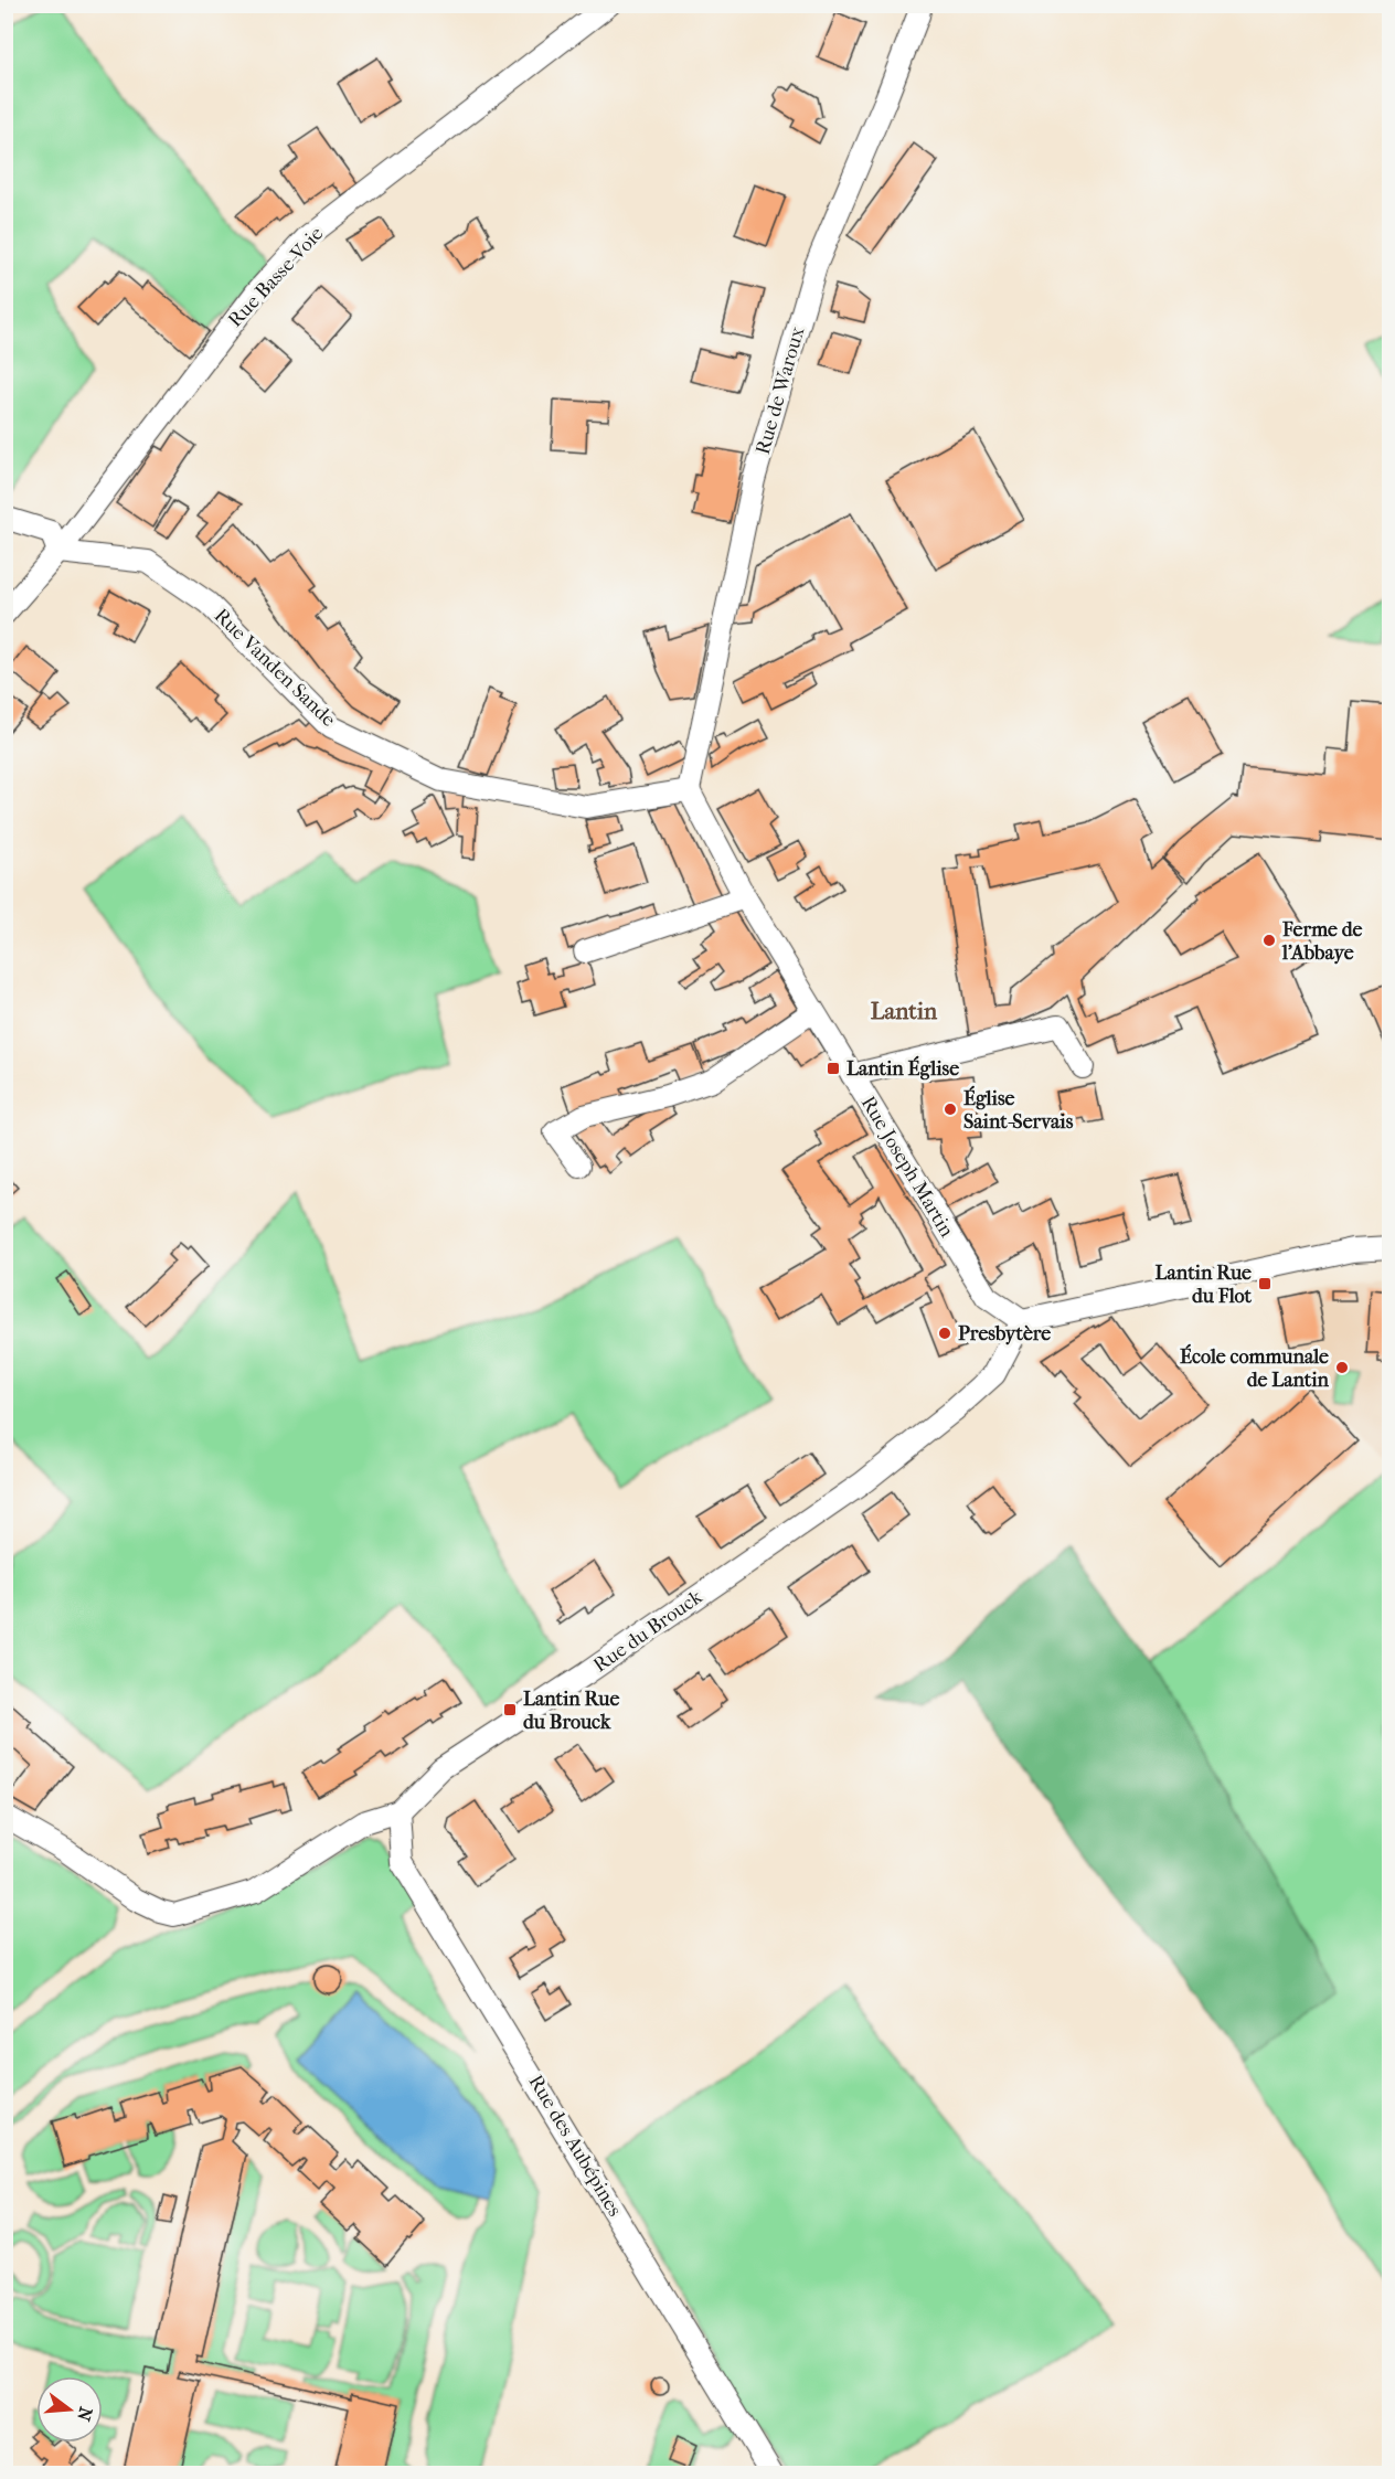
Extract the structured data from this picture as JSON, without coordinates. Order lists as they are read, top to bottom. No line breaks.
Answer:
{"streets":{"street":["Rue Basse-Voie","Rue de Waroux","Rue Vanden Sande","Rue Joseph Martin","Rue du Brouck","Rue des Aubépines"]},"crossings":[["Rue Basse-Voie","Rue Vanden Sande"],["Rue de Waroux","Rue Vanden Sande"],["Rue de Waroux","Rue Joseph Martin"],["Rue Vanden Sande","Rue Joseph Martin"],["Rue Joseph Martin","Rue du Brouck"],["Rue du Brouck","Rue des Aubépines"]],"districts":["Lantin"],"places":{"other":["Ferme de l'Abbaye","Église Saint-Servais","Presbytère","École communale de Lantin"],"transit":["Lantin Église","Lantin Rue du Flot","Lantin Rue du Brouck"]},"north":"right"}
